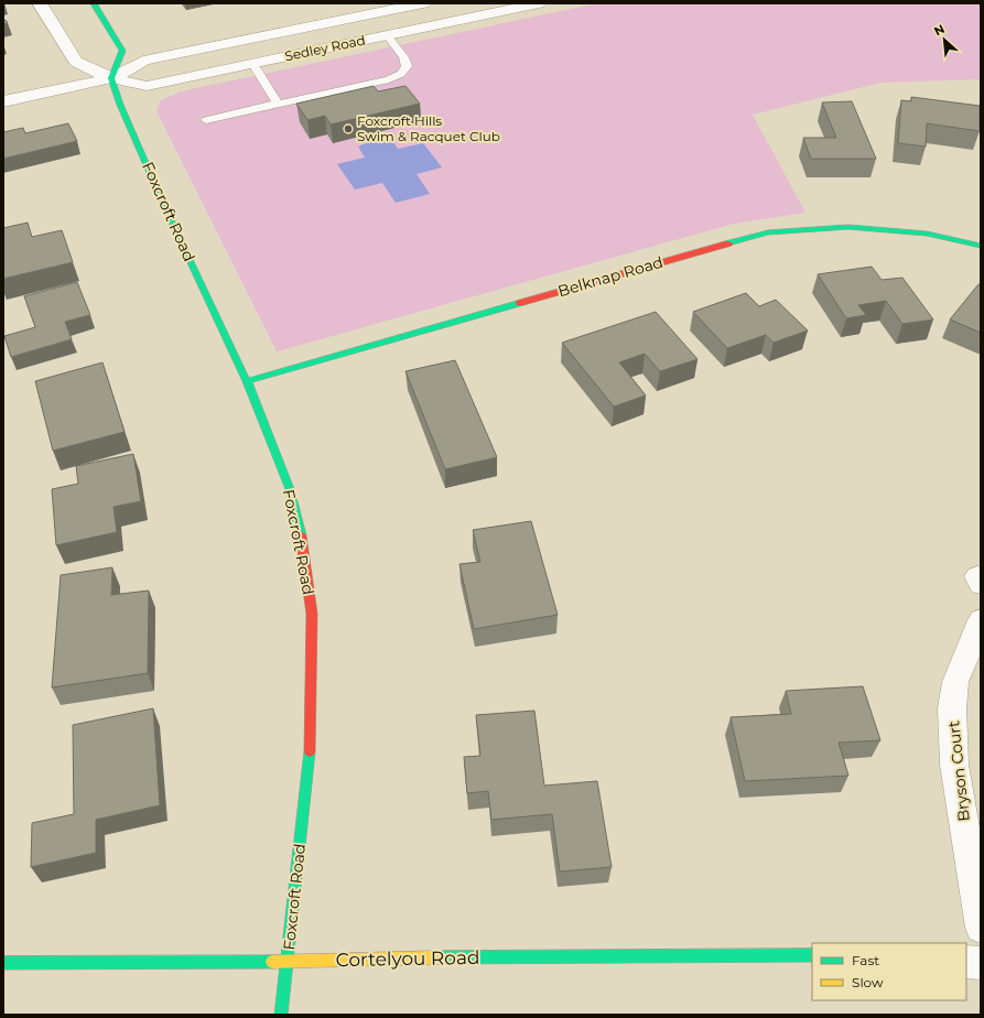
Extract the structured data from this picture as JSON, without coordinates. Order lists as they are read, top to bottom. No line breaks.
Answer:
{"streets":{"street":["Sedley Road","Foxcroft Road","Belknap Road","Bryson Court","Cortelyou Road"]},"crossings":[["Sedley Road","Foxcroft Road"],["Foxcroft Road","Belknap Road"],["Foxcroft Road","Cortelyou Road"]],"places":["Foxcroft Hills Swim & Racquet Club"],"legend":["Fast","Slow"],"north":"top left"}
